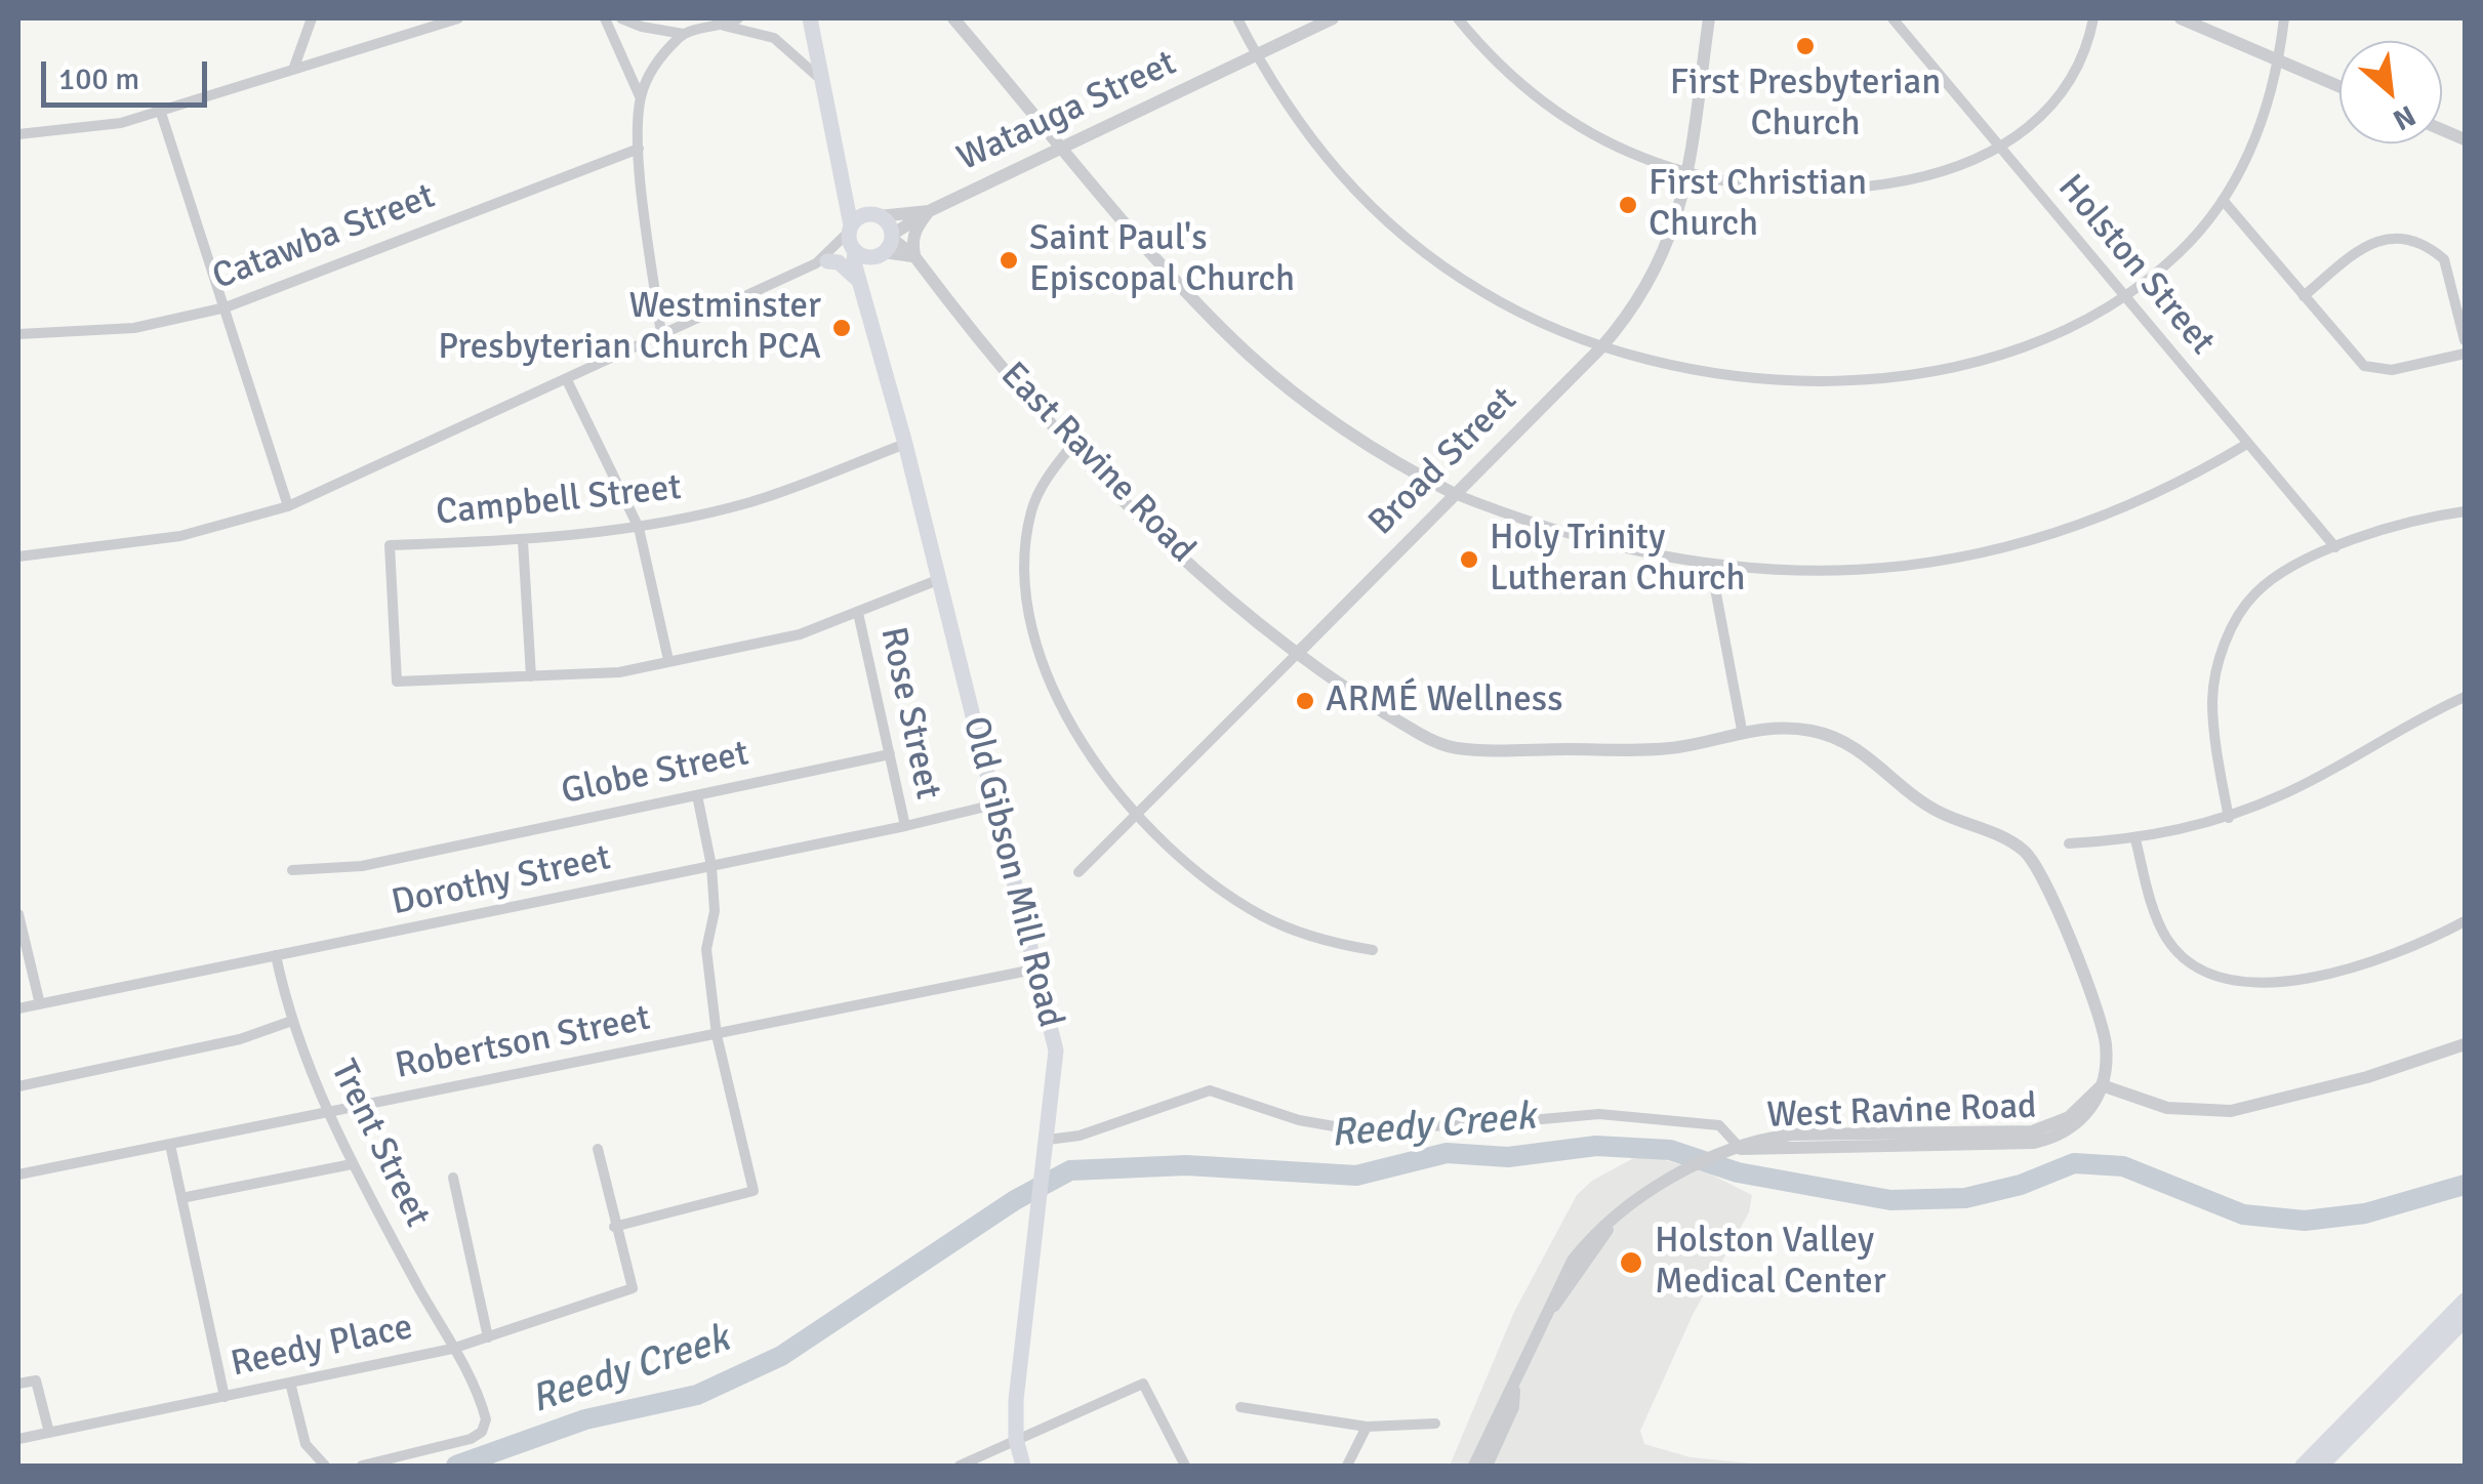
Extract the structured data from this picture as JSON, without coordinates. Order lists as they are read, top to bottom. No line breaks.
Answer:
{"streets":{"main road":["Old Gibson Mill Road"],"street":["Watauga Street","Catawba Street","Holston Street","Broad Street","East Ravine Road","Campbell Street","Rose Street","Globe Street","Dorothy Street","Robertson Street","West Ravine Road","Trent Street","Reedy Place"]},"crossings":[["Broad Street","East Ravine Road"],["Campbell Street","Old Gibson Mill Road"],["Rose Street","Globe Street"],["Rose Street","Dorothy Street"],["Old Gibson Mill Road","Dorothy Street"],["Old Gibson Mill Road","Robertson Street"],["Dorothy Street","Trent Street"],["Robertson Street","Trent Street"],["Trent Street","Reedy Place"]],"water":["Reedy Creek"],"places":["First Presbyterian Church","First Christian Church","Saint Paul's Episcopal Church","Westminster Presbyterian Church PCA","Holy Trinity Lutheran Church","ARMÉ Wellness","Holston Valley Medical Center"],"scale_bar":"100 m","north":"bottom right"}
